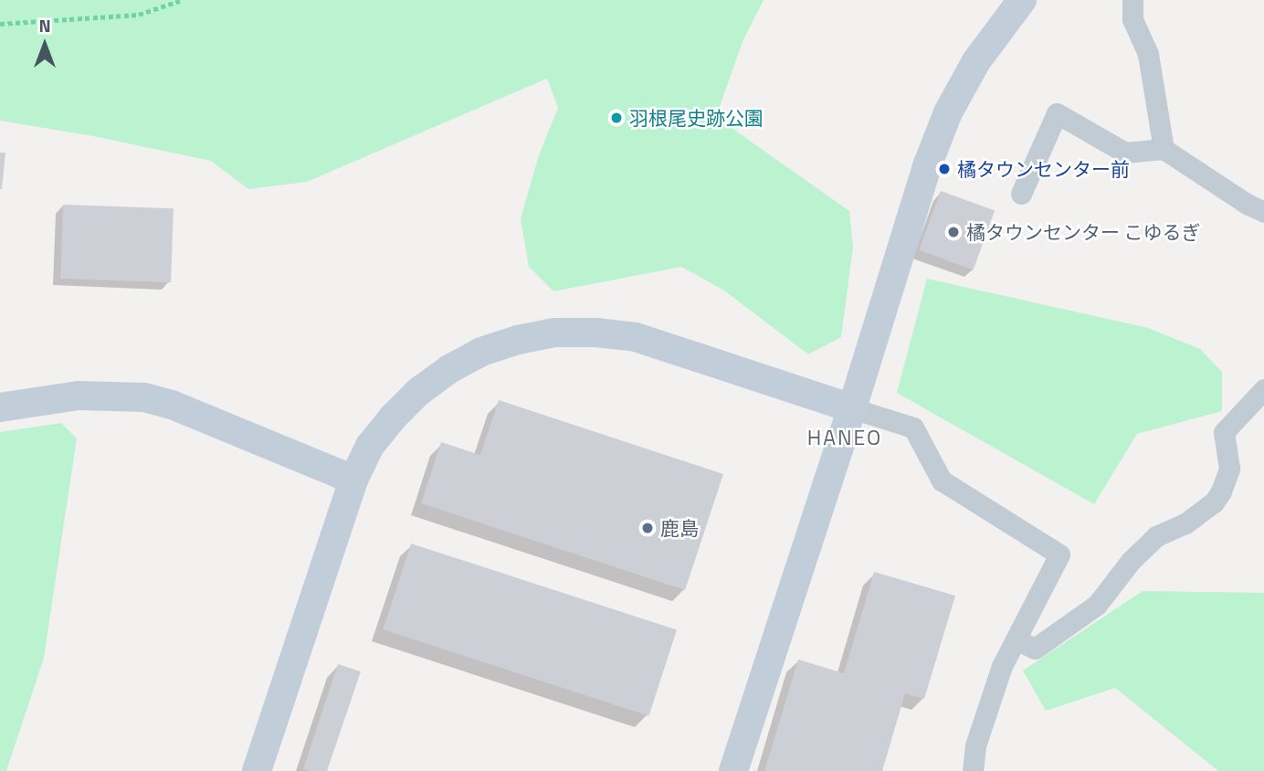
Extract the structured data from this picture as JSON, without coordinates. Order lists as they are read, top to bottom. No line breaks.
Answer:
{"districts":["HANEO"],"places":["羽根尾史跡公園","橘タウンセンター前","橘タウンセンター こゆるぎ","鹿島"],"north":"top"}
